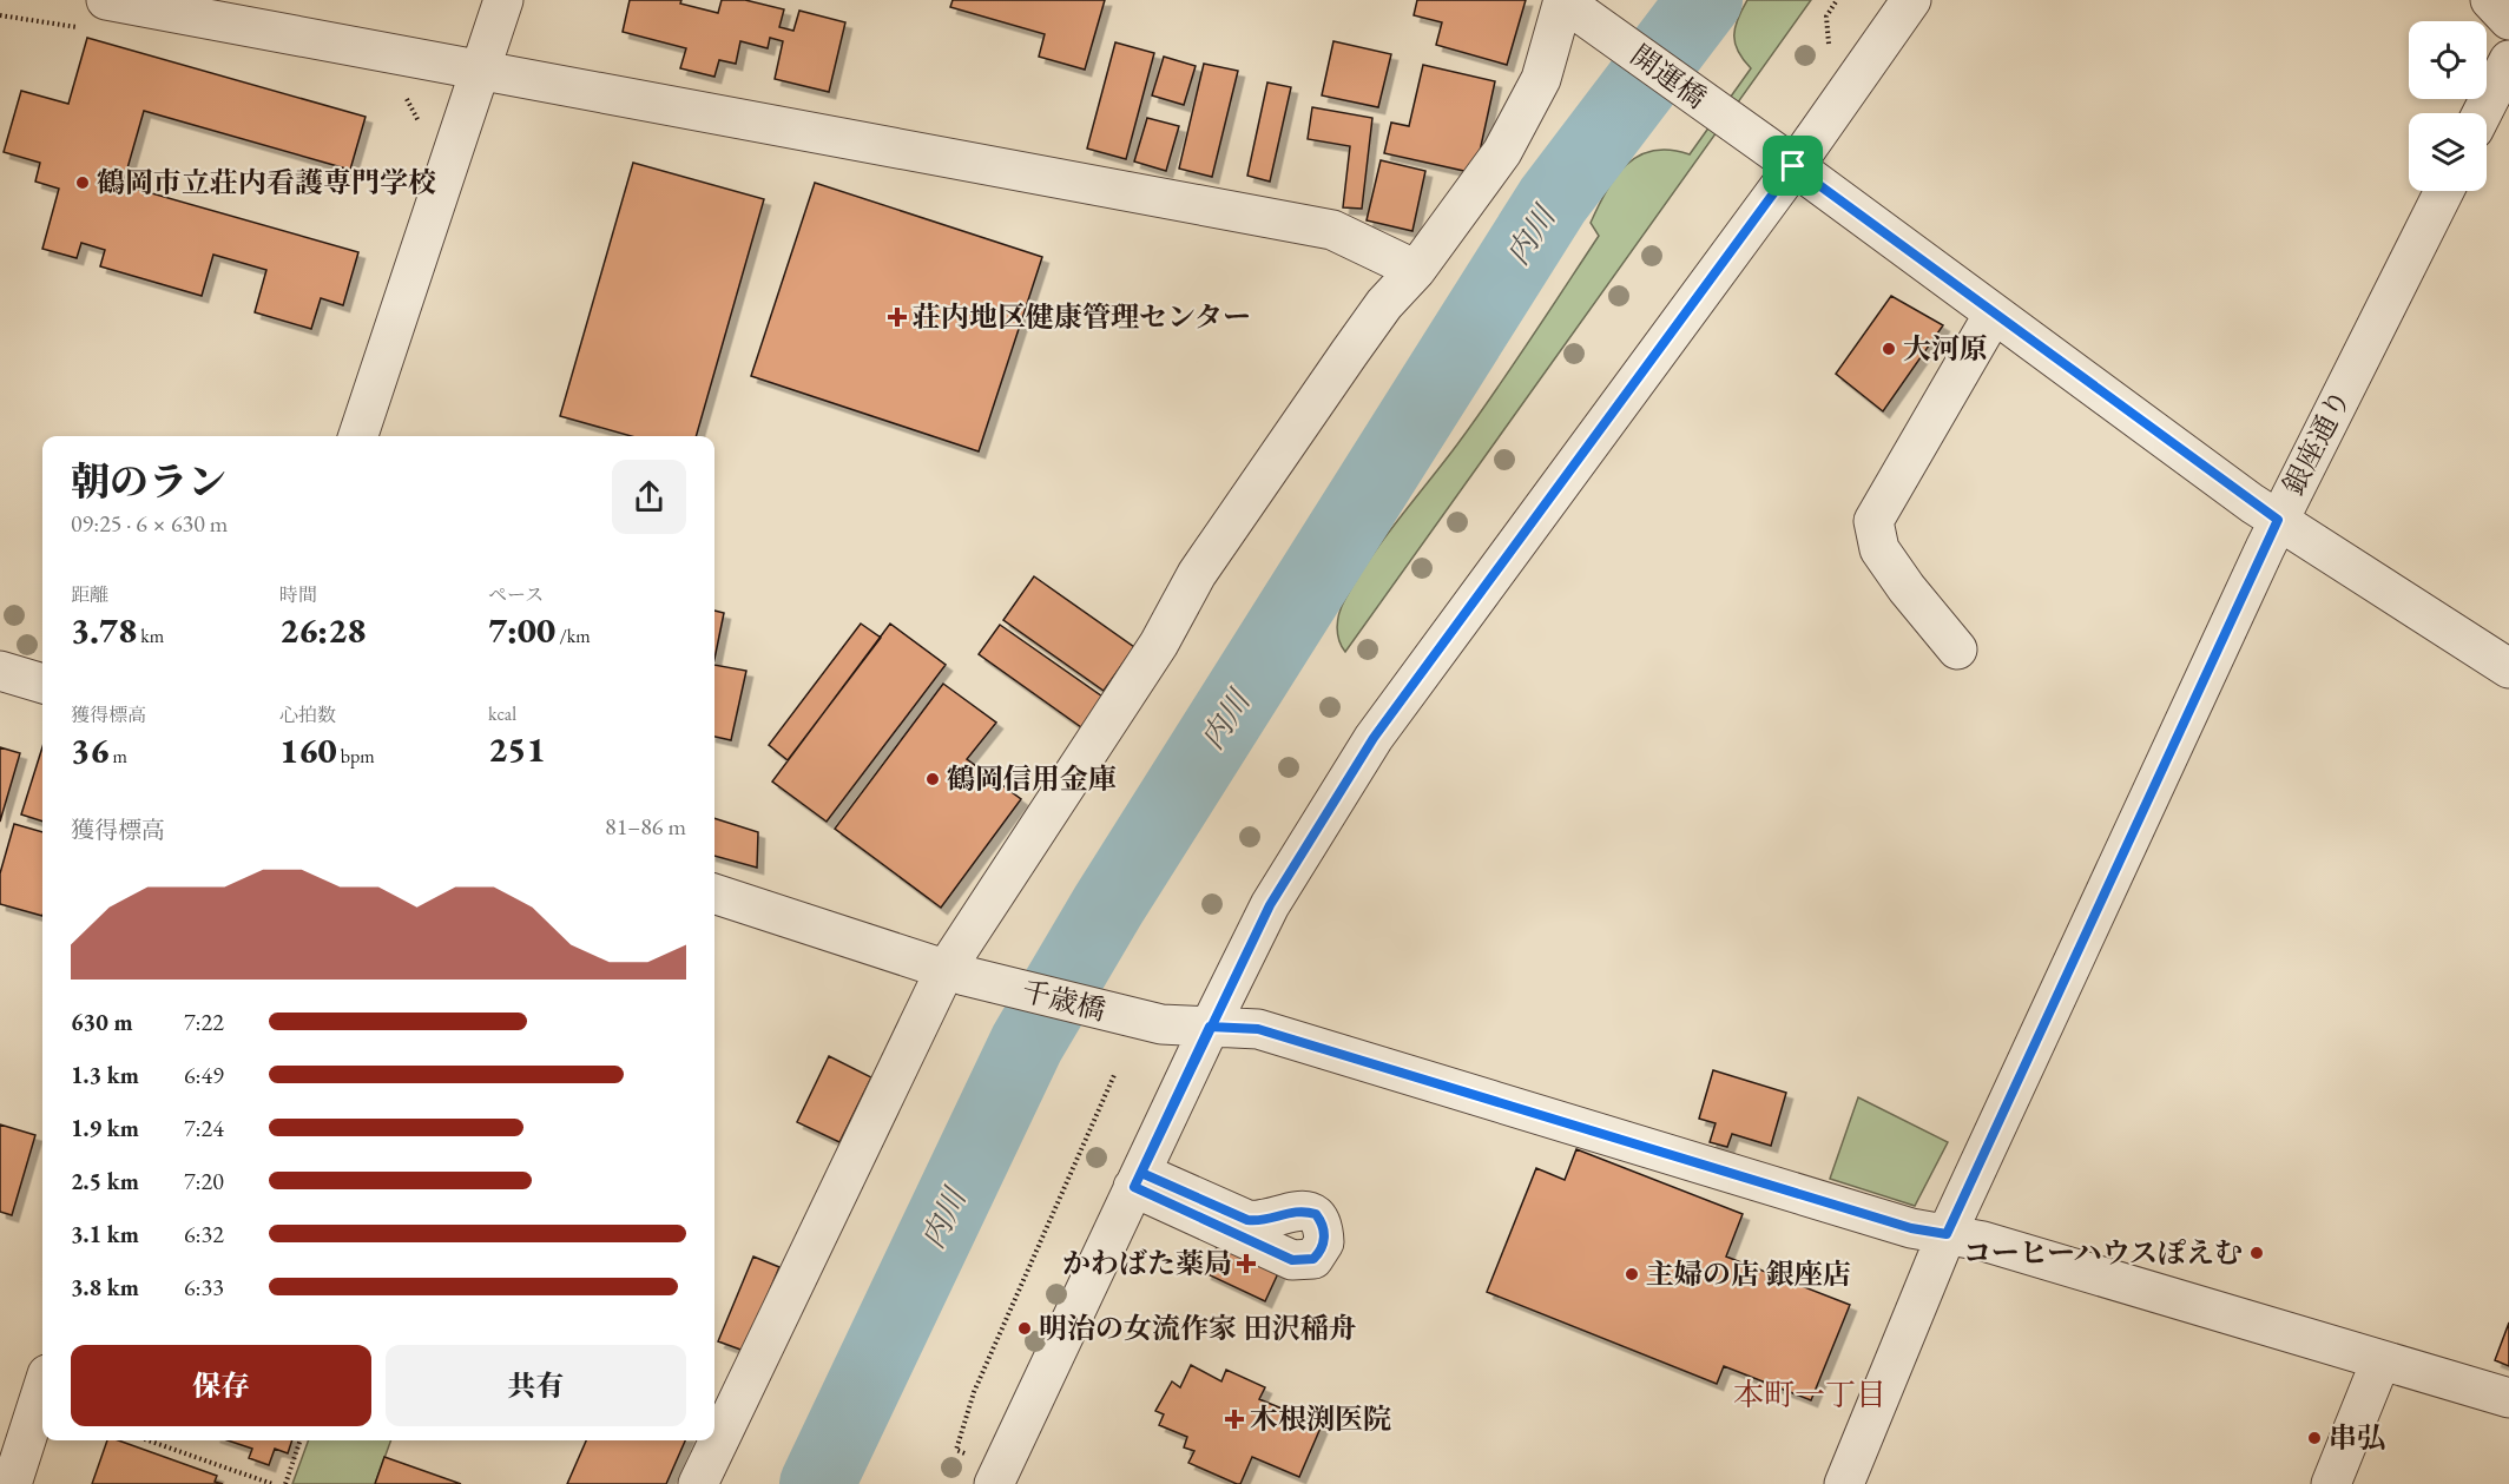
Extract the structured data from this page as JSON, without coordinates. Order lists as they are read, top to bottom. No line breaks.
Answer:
{"streets":{"street":["開運橋","銀座通り","千歳橋"]},"crossings":[["開運橋","銀座通り"],["銀座通り","千歳橋"]],"districts":["本町一丁目"],"water":["内川"],"places":{"other":["鶴岡市立荘内看護専門学校","大河原","鶴岡信用金庫","コーヒーハウスぽえむ","主婦の店 銀座店","明治の女流作家 田沢稲舟","串弘"],"health":["荘内地区健康管理センター","かわばた薬局","木根渕医院"]},"page":{"heading":["朝のラン","09:25 · 6 × 630 m"],"stats":[["距離","3.78 km"],["時間","26:28"],["ペース","7:00 /km"],["獲得標高","36 m"],["心拍数","160 bpm"],["kcal","251"]],"chart":["獲得標高","81–86 m"],"list":[{"name":"630 m","note":"7:22"},{"name":"1.3 km","note":"6:49"},{"name":"1.9 km","note":"7:24"},{"name":"2.5 km","note":"7:20"},{"name":"3.1 km","note":"6:32"},{"name":"3.8 km","note":"6:33"}],"buttons":["保存","共有"]}}
